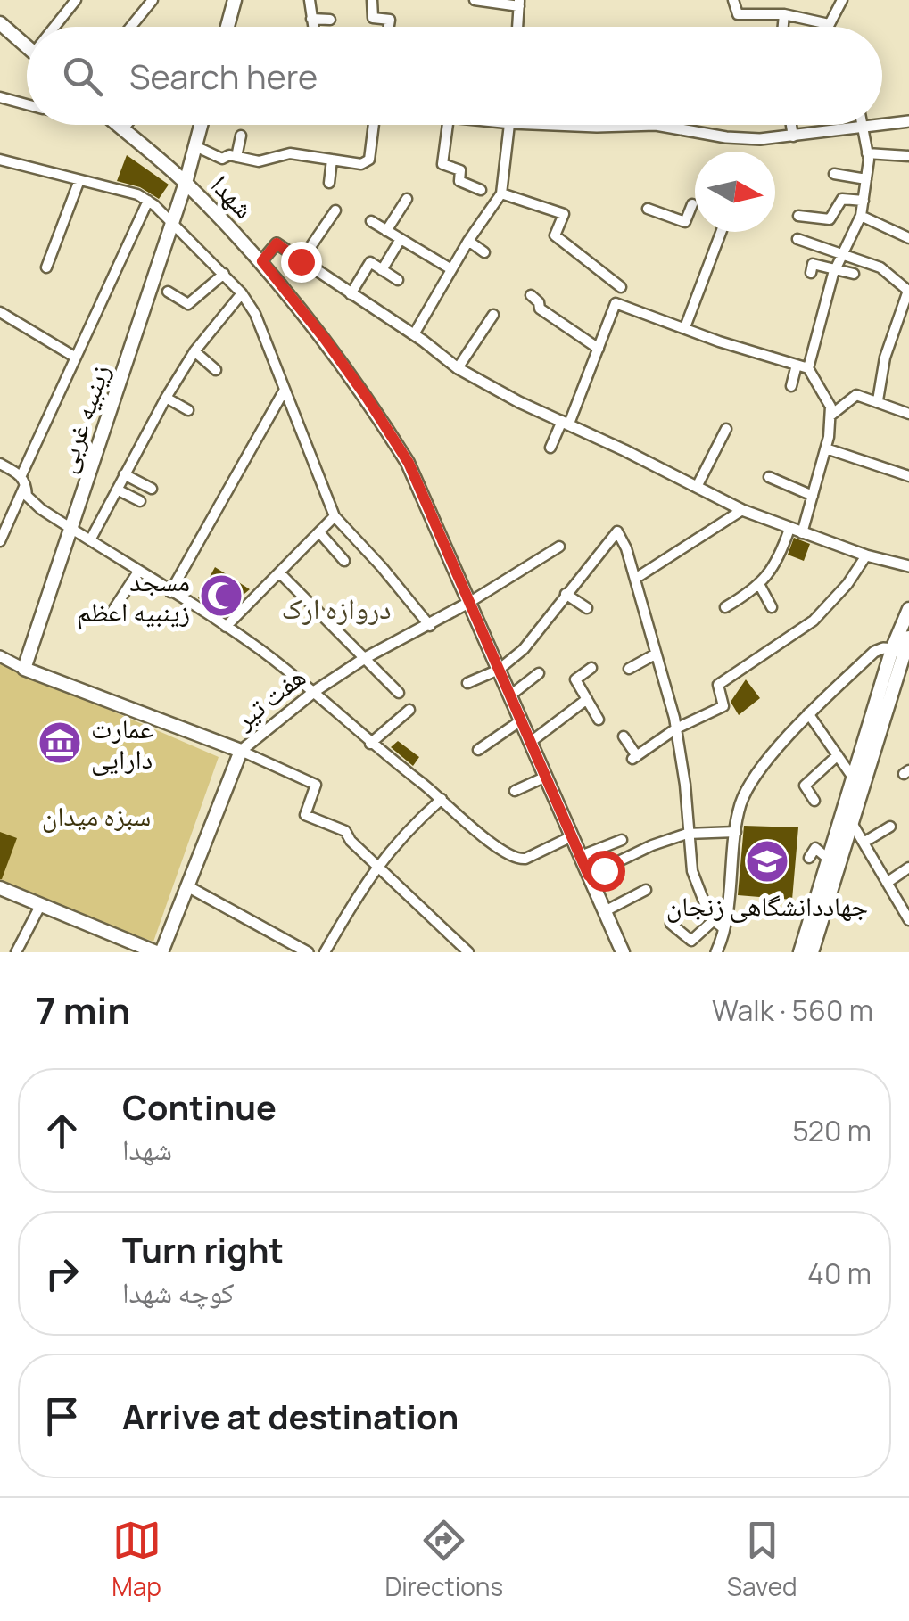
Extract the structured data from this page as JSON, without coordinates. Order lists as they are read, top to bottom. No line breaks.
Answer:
{"streets":{"main road":["شهدا","زینبیه غربی","هفت تیر"]},"crossings":[["شهدا","زینبیه غربی"],["شهدا","هفت تیر"]],"districts":["دروازه ارک"],"parks":["سبزه میدان"],"places":{"mosque":["مسجد زینبیه اعظم"],"museum":["عمارت دارایی"],"school or university":["جهاددانشگاهی زنجان"]},"north":"right","page":{"search":"Search here","heading":["7 min","Walk · 560 m"],"list":[["Continue","شهدا","520 m"],["Turn right","کوچه شهدا","40 m"],"Arrive at destination"],"nav":["Map","Directions","Saved"]}}
